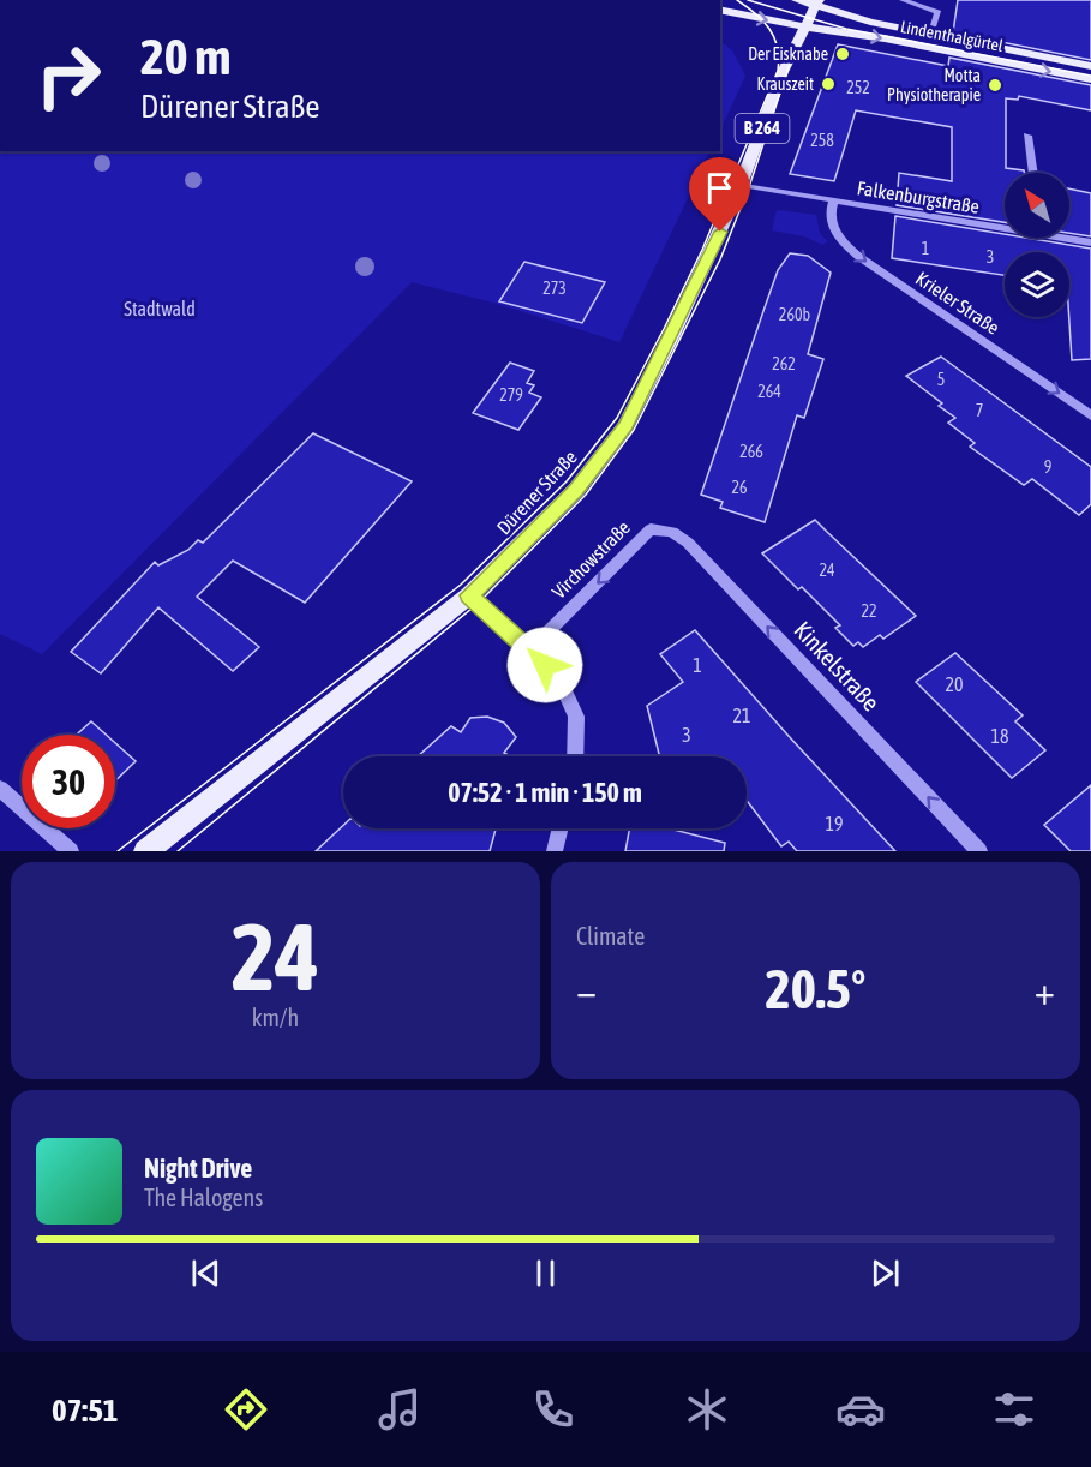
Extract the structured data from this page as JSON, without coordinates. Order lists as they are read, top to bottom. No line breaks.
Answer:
{"streets":{"main road":["Lindenthalgürtel","B 264","Dürener Straße"],"street":["Falkenburgstraße","Krieler Straße","Virchowstraße","Kinkelstraße"]},"crossings":[["Lindenthalgürtel","Dürener Straße"],["Falkenburgstraße","Krieler Straße"],["Falkenburgstraße","Dürener Straße"],["Virchowstraße","Kinkelstraße"]],"one_way":["Krieler Straße","Virchowstraße","Kinkelstraße"],"parks":["Stadtwald"],"places":["Der Eisknabe","Krauszeit","Motta Physiotherapie"],"house_numbers":["252","258","1","3","273","260b","262","5","264","279","7","266","9","26","24","22","1","20","21","3","18","19"],"north":"top left","page":{"turn":["20 m","Dürener Straße"],"limit":"30","trip":"07:52 · 1 min · 150 m","tile":[["24","km/h"],"Climate"],"heat":["−","20.5°","+"],"song":["Night Drive","The Halogens"],"tabs":"07:51"}}
